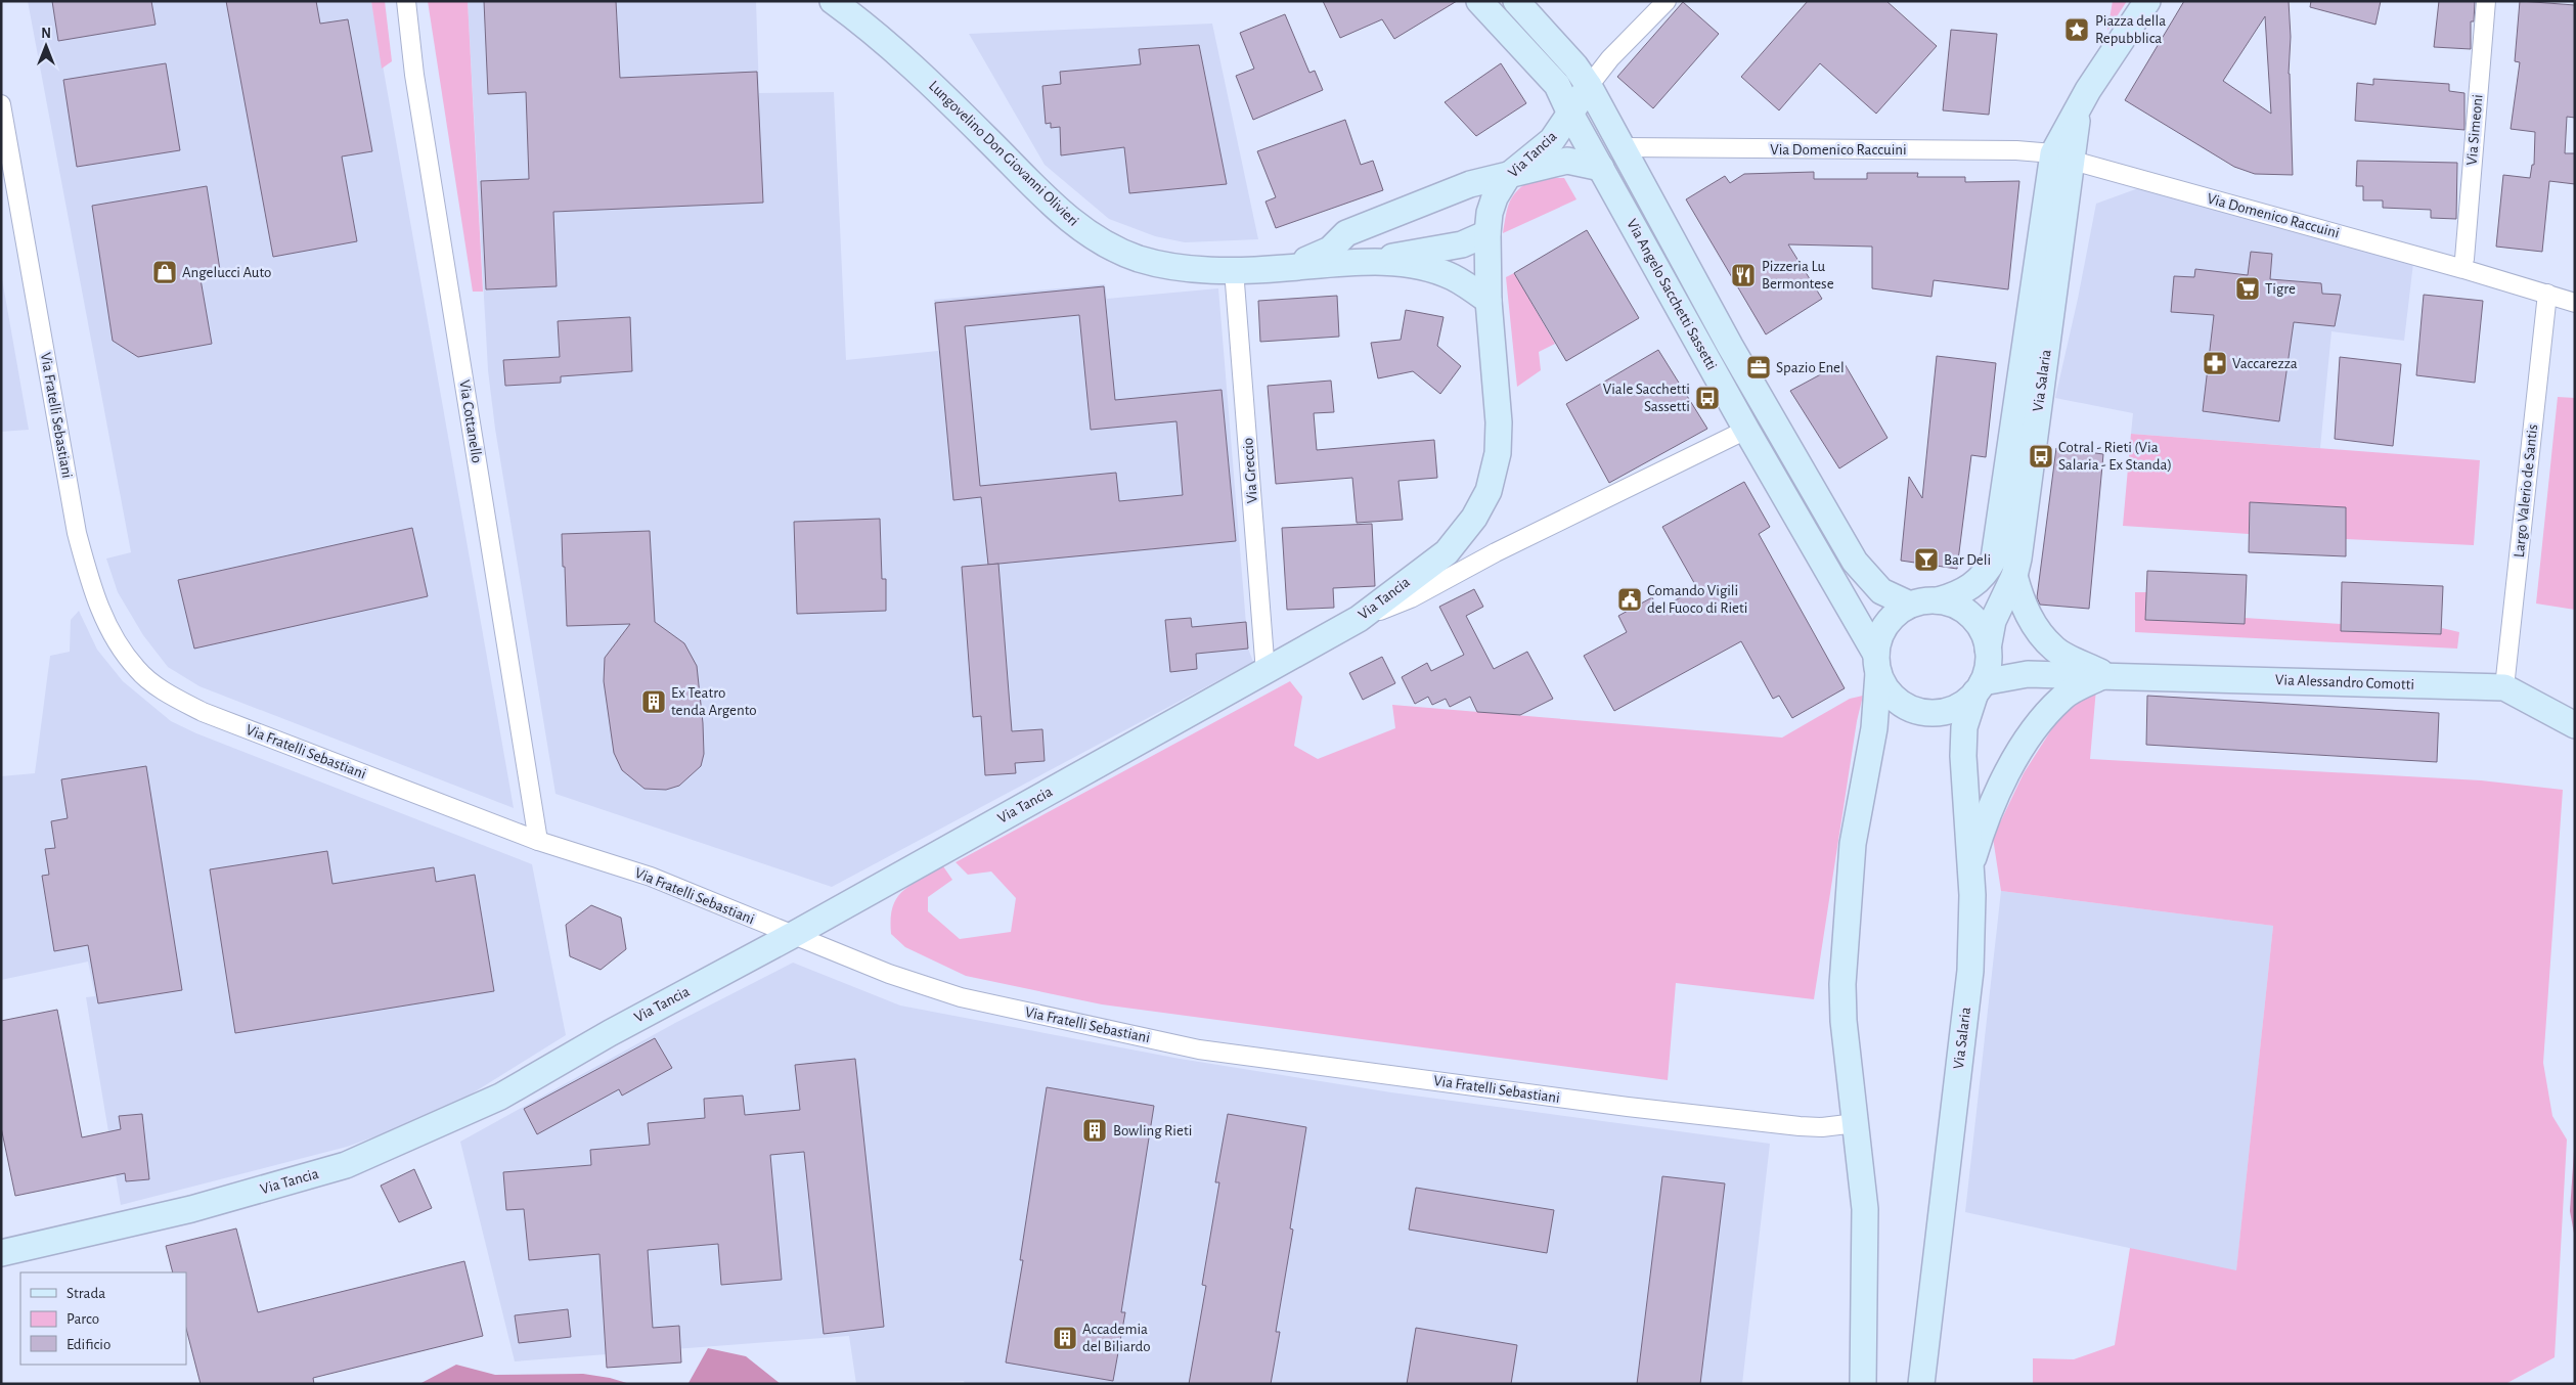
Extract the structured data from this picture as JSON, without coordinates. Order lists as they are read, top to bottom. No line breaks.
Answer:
{"streets":{"main road":["Lungovelino Don Giovanni Olivieri","Via Tancia","Via Angelo Sacchetti Sassetti","Via Salaria","Via Alessandro Comotti"],"street":["Via Simeoni","Via Domenico Raccuini","Via Fratelli Sebastiani","Via Cottanello","Via Greccio","Largo Valerio de Santis"]},"crossings":[["Via Simeoni","Via Domenico Raccuini"],["Via Domenico Raccuini","Via Angelo Sacchetti Sassetti"],["Via Domenico Raccuini","Via Salaria"],["Via Domenico Raccuini","Largo Valerio de Santis"],["Lungovelino Don Giovanni Olivieri","Via Tancia"],["Lungovelino Don Giovanni Olivieri","Via Angelo Sacchetti Sassetti"],["Lungovelino Don Giovanni Olivieri","Via Greccio"],["Via Tancia","Via Angelo Sacchetti Sassetti"],["Via Tancia","Via Fratelli Sebastiani"],["Via Tancia","Via Greccio"],["Via Angelo Sacchetti Sassetti","Via Salaria"],["Via Angelo Sacchetti Sassetti","Via Alessandro Comotti"],["Via Salaria","Via Alessandro Comotti"],["Via Fratelli Sebastiani","Via Cottanello"],["Largo Valerio de Santis","Via Alessandro Comotti"]],"places":{"place":["Piazza della Repubblica"],"shop":["Angelucci Auto"],"restaurant":["Pizzeria Lu Bermontese"],"supermarket":["Tigre"],"pharmacy":["Vaccarezza"],"office":["Spazio Enel"],"bus stop":["Viale Sacchetti Sassetti","Cotral - Rieti (Via Salaria - Ex Standa)"],"bar":["Bar Deli"],"public building":["Comando Vigili del Fuoco di Rieti"],"building":["Ex Teatro tenda Argento","Bowling Rieti","Accademia del Biliardo"]},"legend":["Strada","Parco","Edificio"],"north":"top"}
